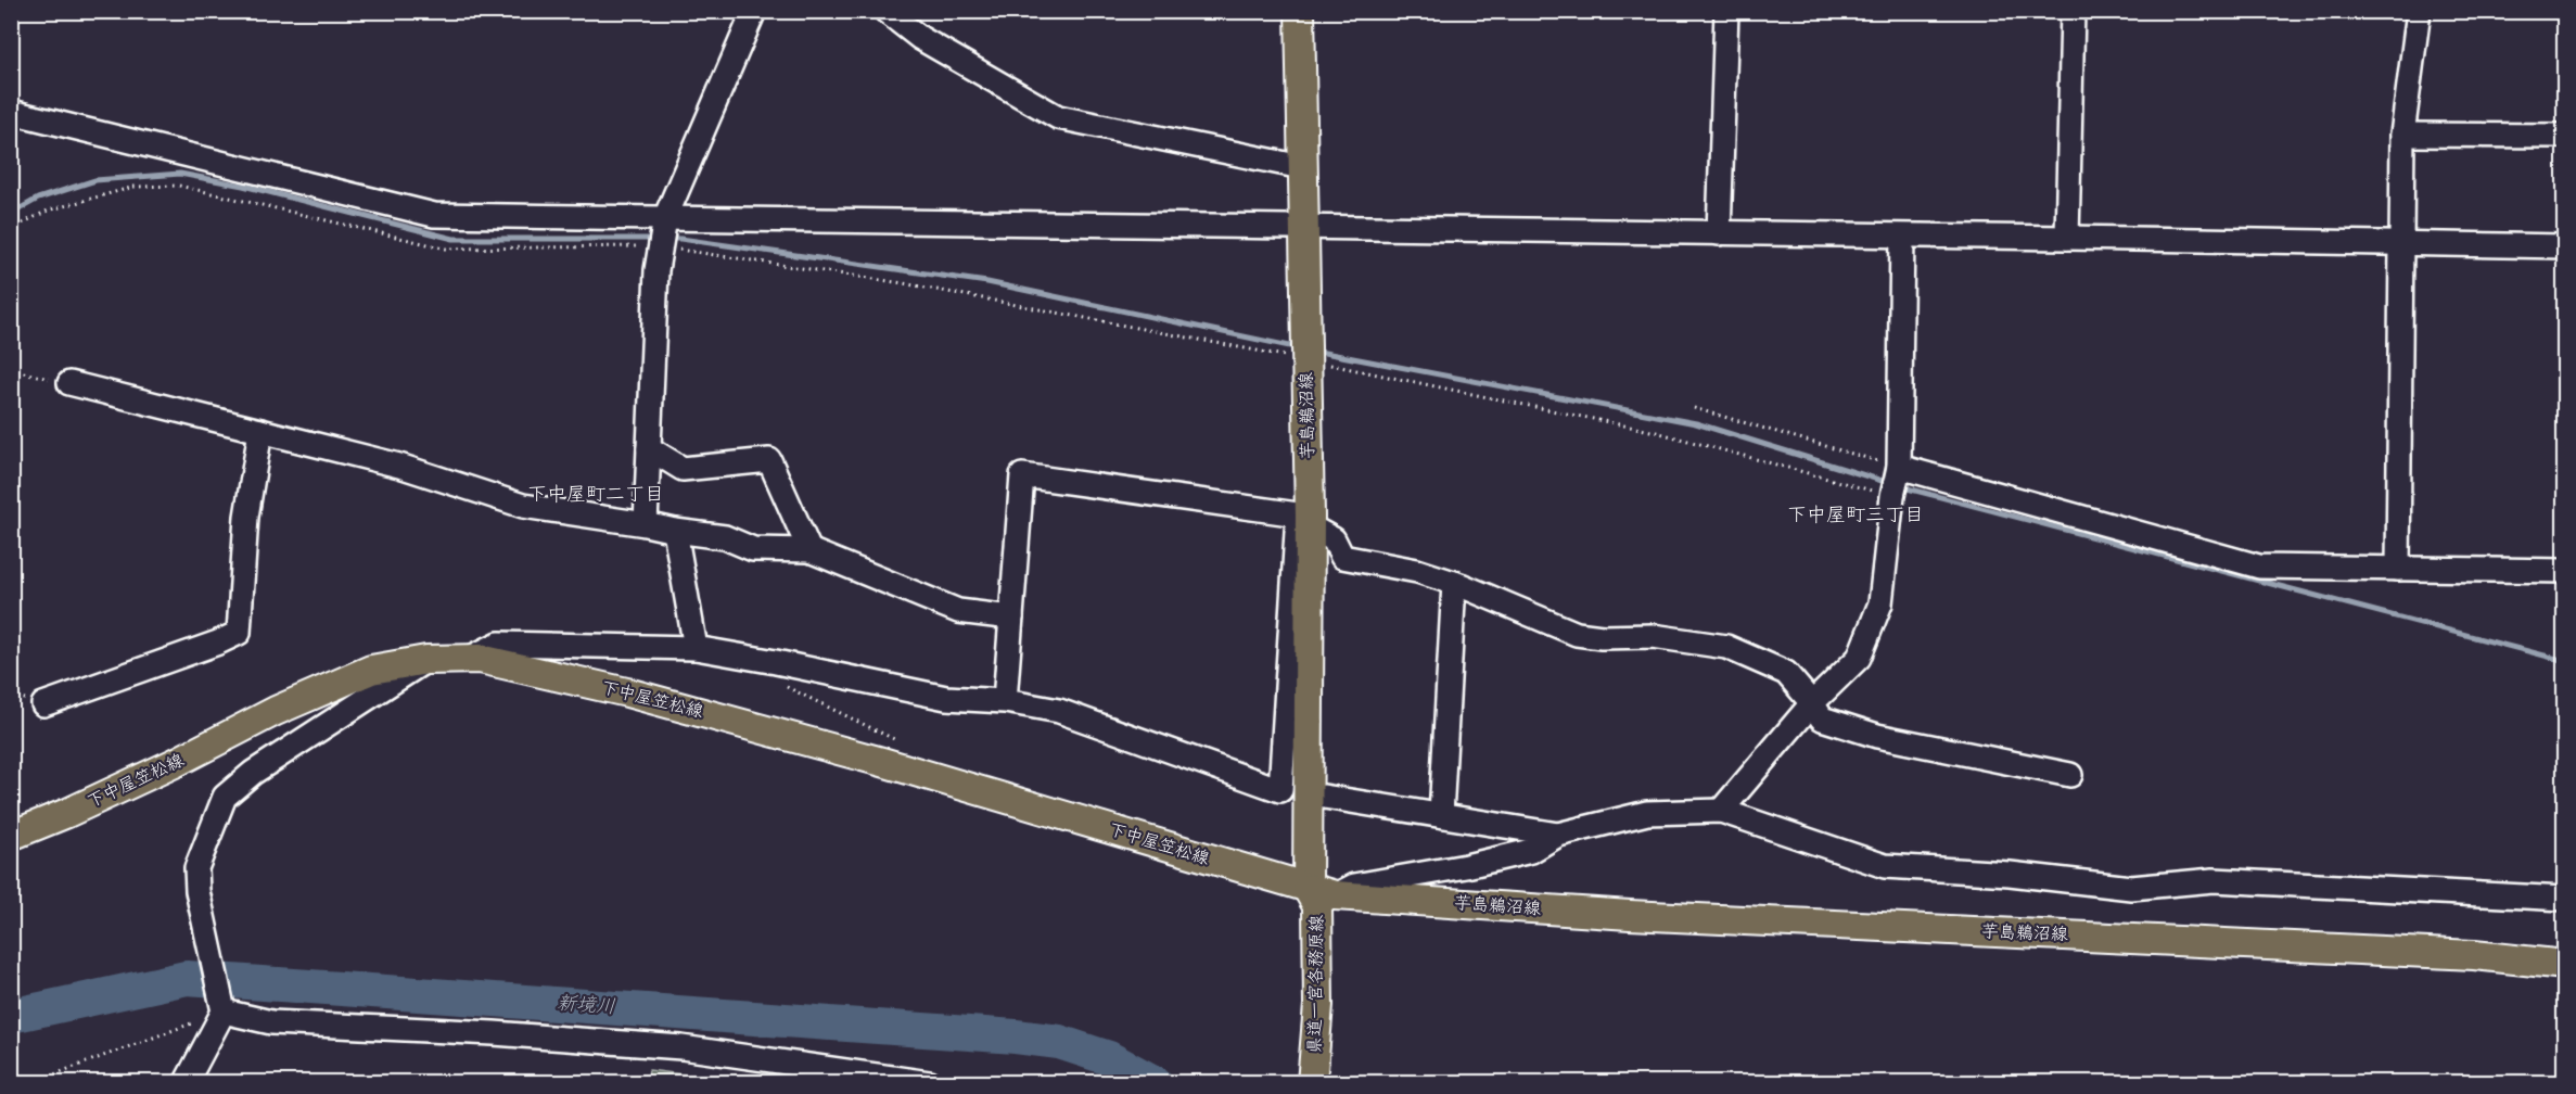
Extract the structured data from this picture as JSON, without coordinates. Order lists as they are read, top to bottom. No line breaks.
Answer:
{"streets":{"main road":["芋島鵜沼線","下中屋笠松線","県道一宮各務原線"]},"crossings":[["芋島鵜沼線","下中屋笠松線"],["芋島鵜沼線","県道一宮各務原線"],["下中屋笠松線","県道一宮各務原線"]],"districts":["下中屋町二丁目","下中屋町三丁目"],"water":["新境川"]}
